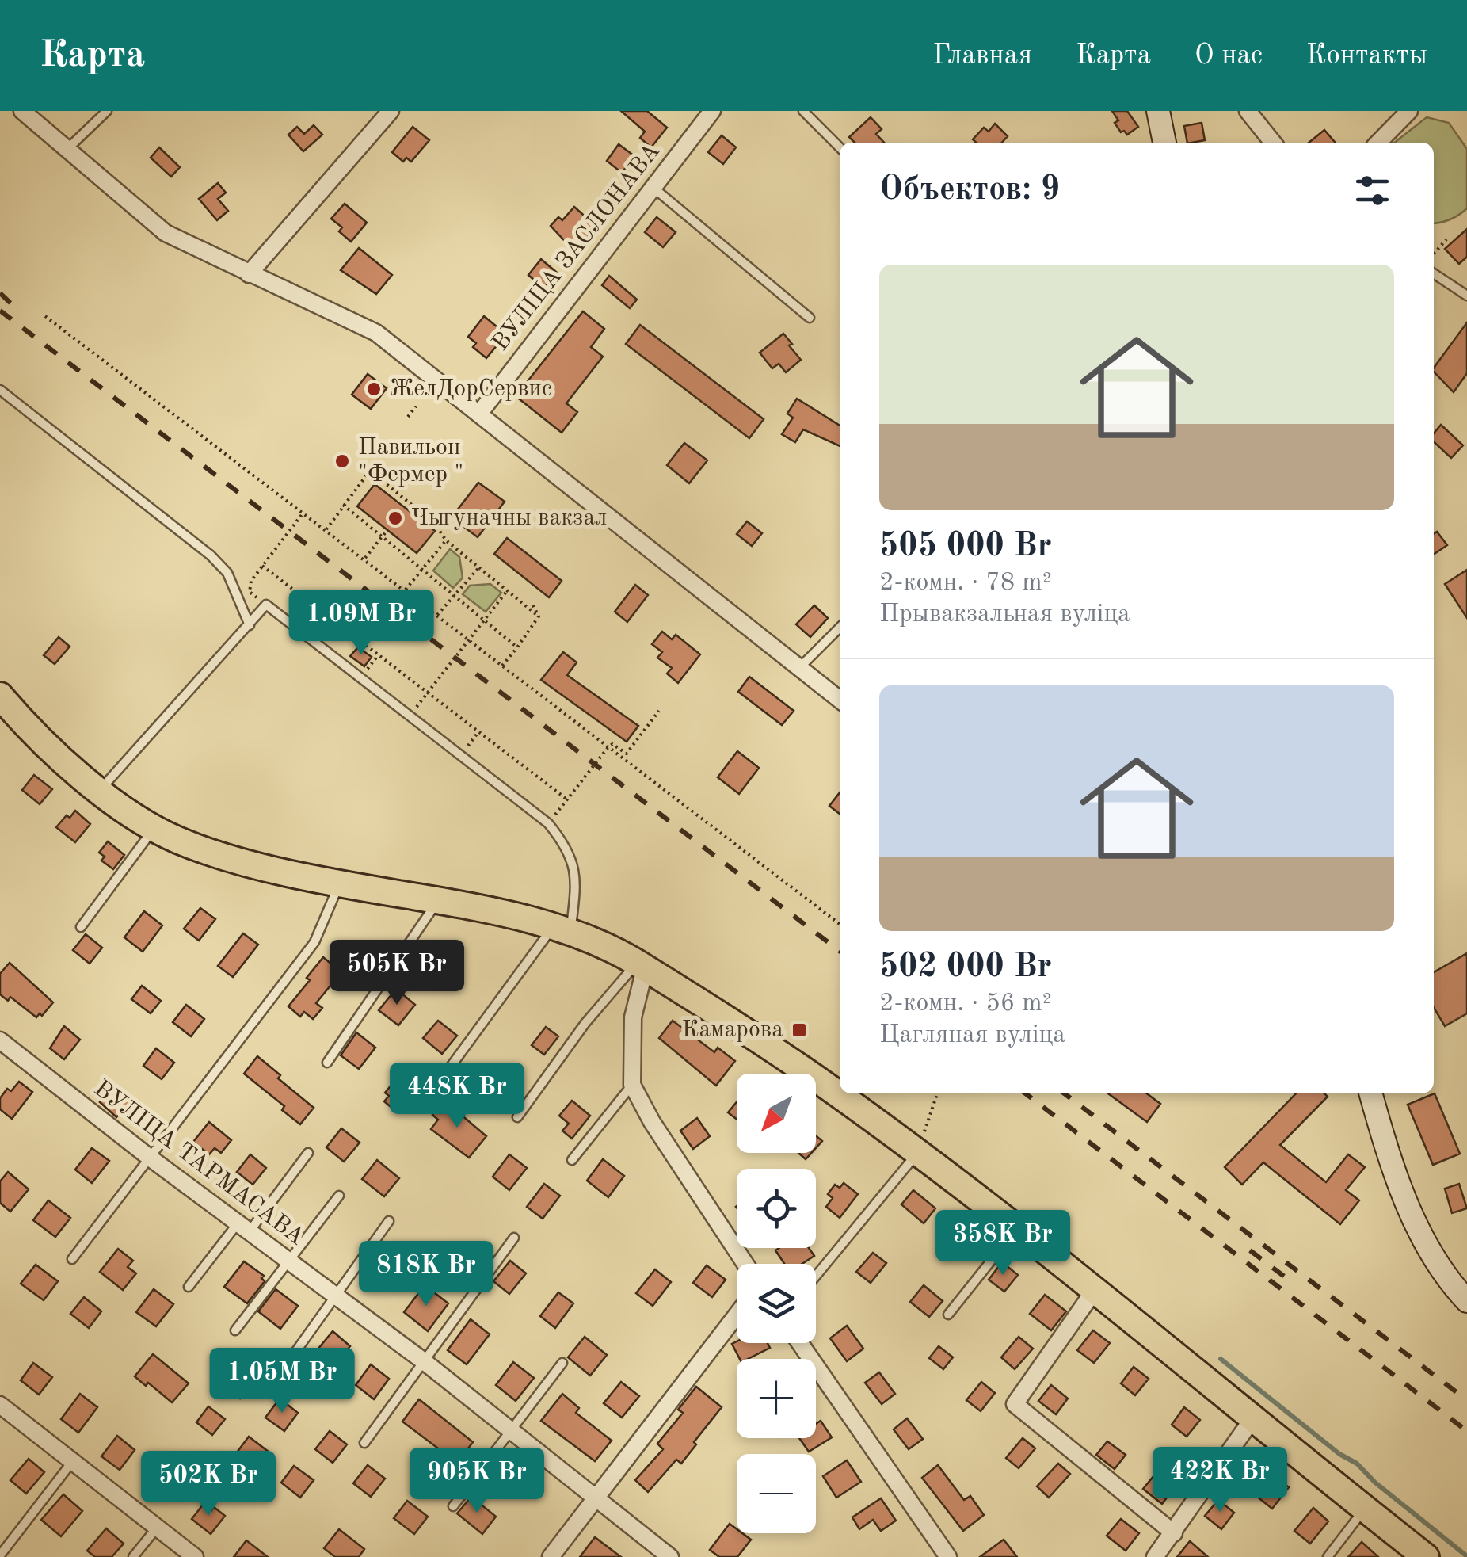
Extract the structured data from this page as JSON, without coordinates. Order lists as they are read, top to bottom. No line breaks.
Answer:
{"streets":{"street":["ВУЛІЦА ЗАСЛОНАВА","ВУЛІЦА ТАРМАСАВА"]},"places":{"other":["ЖелДорСервис","Павильон \"Фермер \"","Чыгуначны вакзал"],"transit":["Камарова"]},"north":"bottom left","page":{"header":"Карта","nav":["Главная","Карта","О нас","Контакты"],"heading":"Объектов: 9","list":[{"name":"505 000 Br","note":"2-комн. · 78 m² · Прывакзальная вуліца"},{"name":"502 000 Br","note":"2-комн. · 56 m² · Цагляная вуліца"}],"price":["1.09M Br","505K Br","448K Br","358K Br","818K Br","1.05M Br","422K Br","905K Br","502K Br"],"map_buttons":["+","−"]}}
